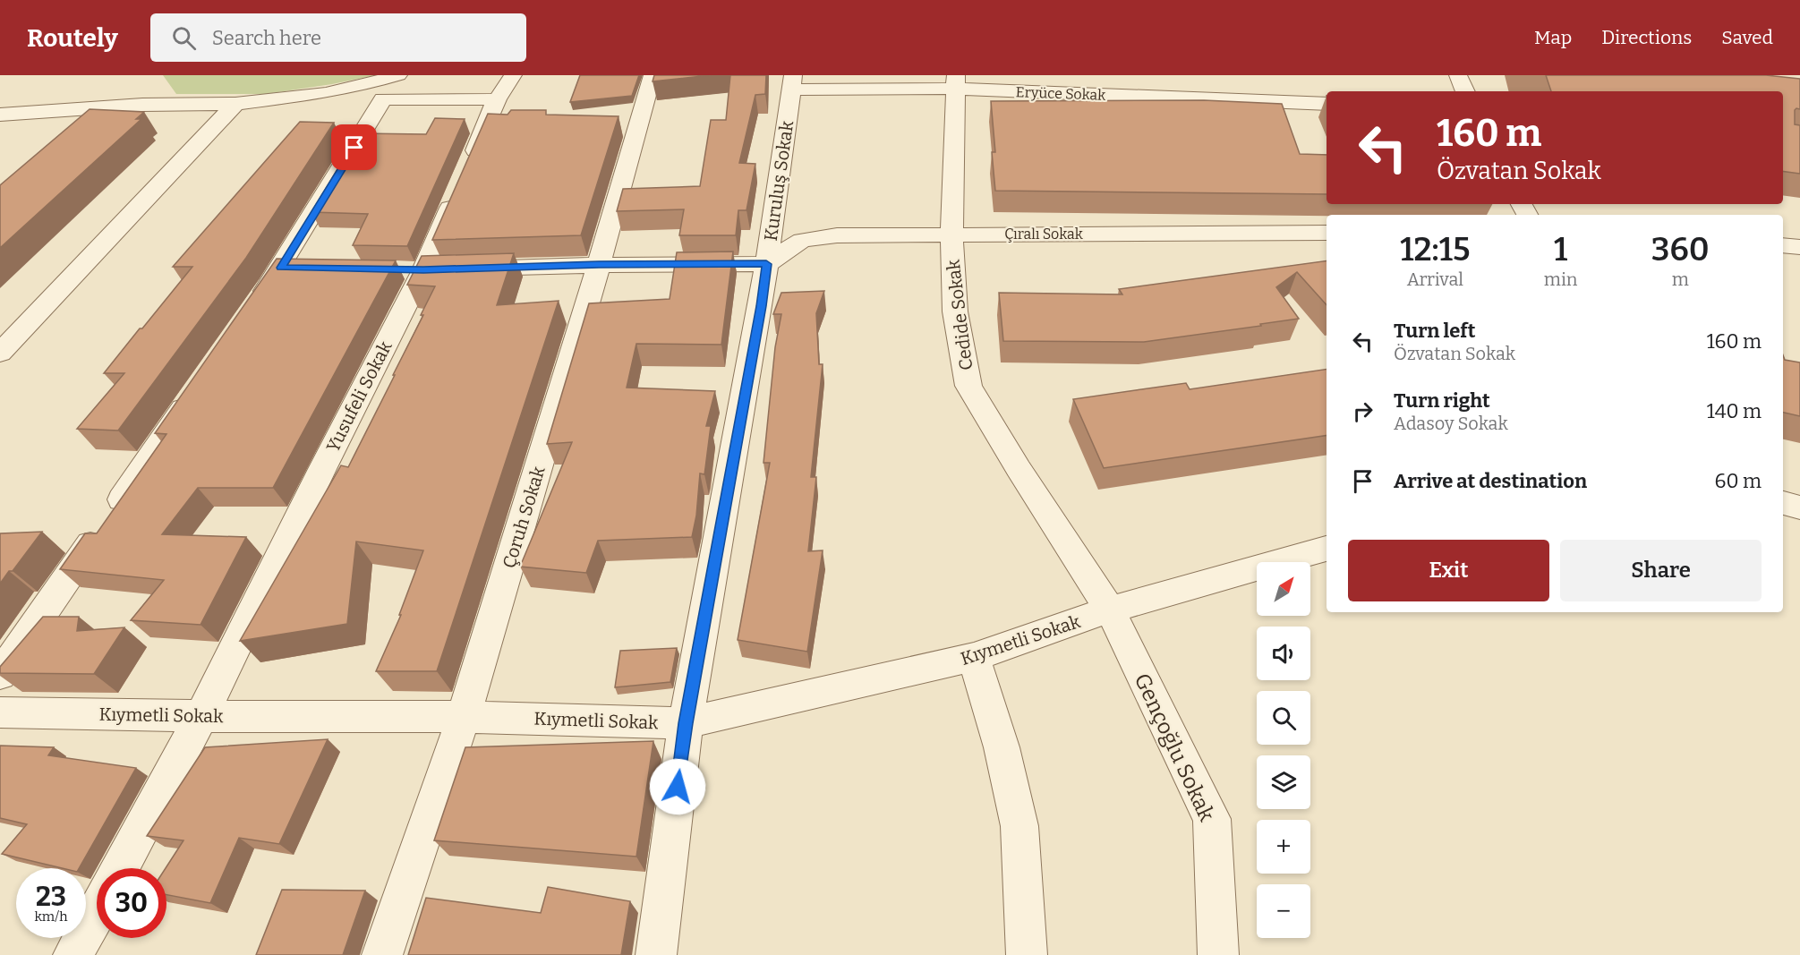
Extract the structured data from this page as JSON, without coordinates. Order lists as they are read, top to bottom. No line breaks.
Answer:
{"streets":{"street":["Eryüce Sokak","Kuruluş Sokak","Çıralı Sokak","Cedide Sokak","Yusufeli Sokak","Çoruh Sokak","Kıymetli Sokak","Gençoğlu Sokak"]},"crossings":[["Eryüce Sokak","Kuruluş Sokak"],["Eryüce Sokak","Cedide Sokak"],["Kuruluş Sokak","Çıralı Sokak"],["Kuruluş Sokak","Kıymetli Sokak"],["Çıralı Sokak","Cedide Sokak"],["Cedide Sokak","Kıymetli Sokak"],["Cedide Sokak","Gençoğlu Sokak"],["Yusufeli Sokak","Kıymetli Sokak"],["Çoruh Sokak","Kıymetli Sokak"],["Kıymetli Sokak","Gençoğlu Sokak"]],"north":"top right","page":{"header":"Routely","search":"Search here","nav":["Map","Directions","Saved"],"turn":["160 m","Özvatan Sokak"],"eta":["12:15","Arrival","1","min","360","m"],"list":[{"name":"Turn left","note":"Özvatan Sokak","value":"160 m"},{"name":"Turn right","note":"Adasoy Sokak","value":"140 m"},{"name":"Arrive at destination","value":"60 m"}],"buttons":["Exit","Share"],"map_buttons":["+","−"],"speed":"23 km/h","limit":"30"}}
